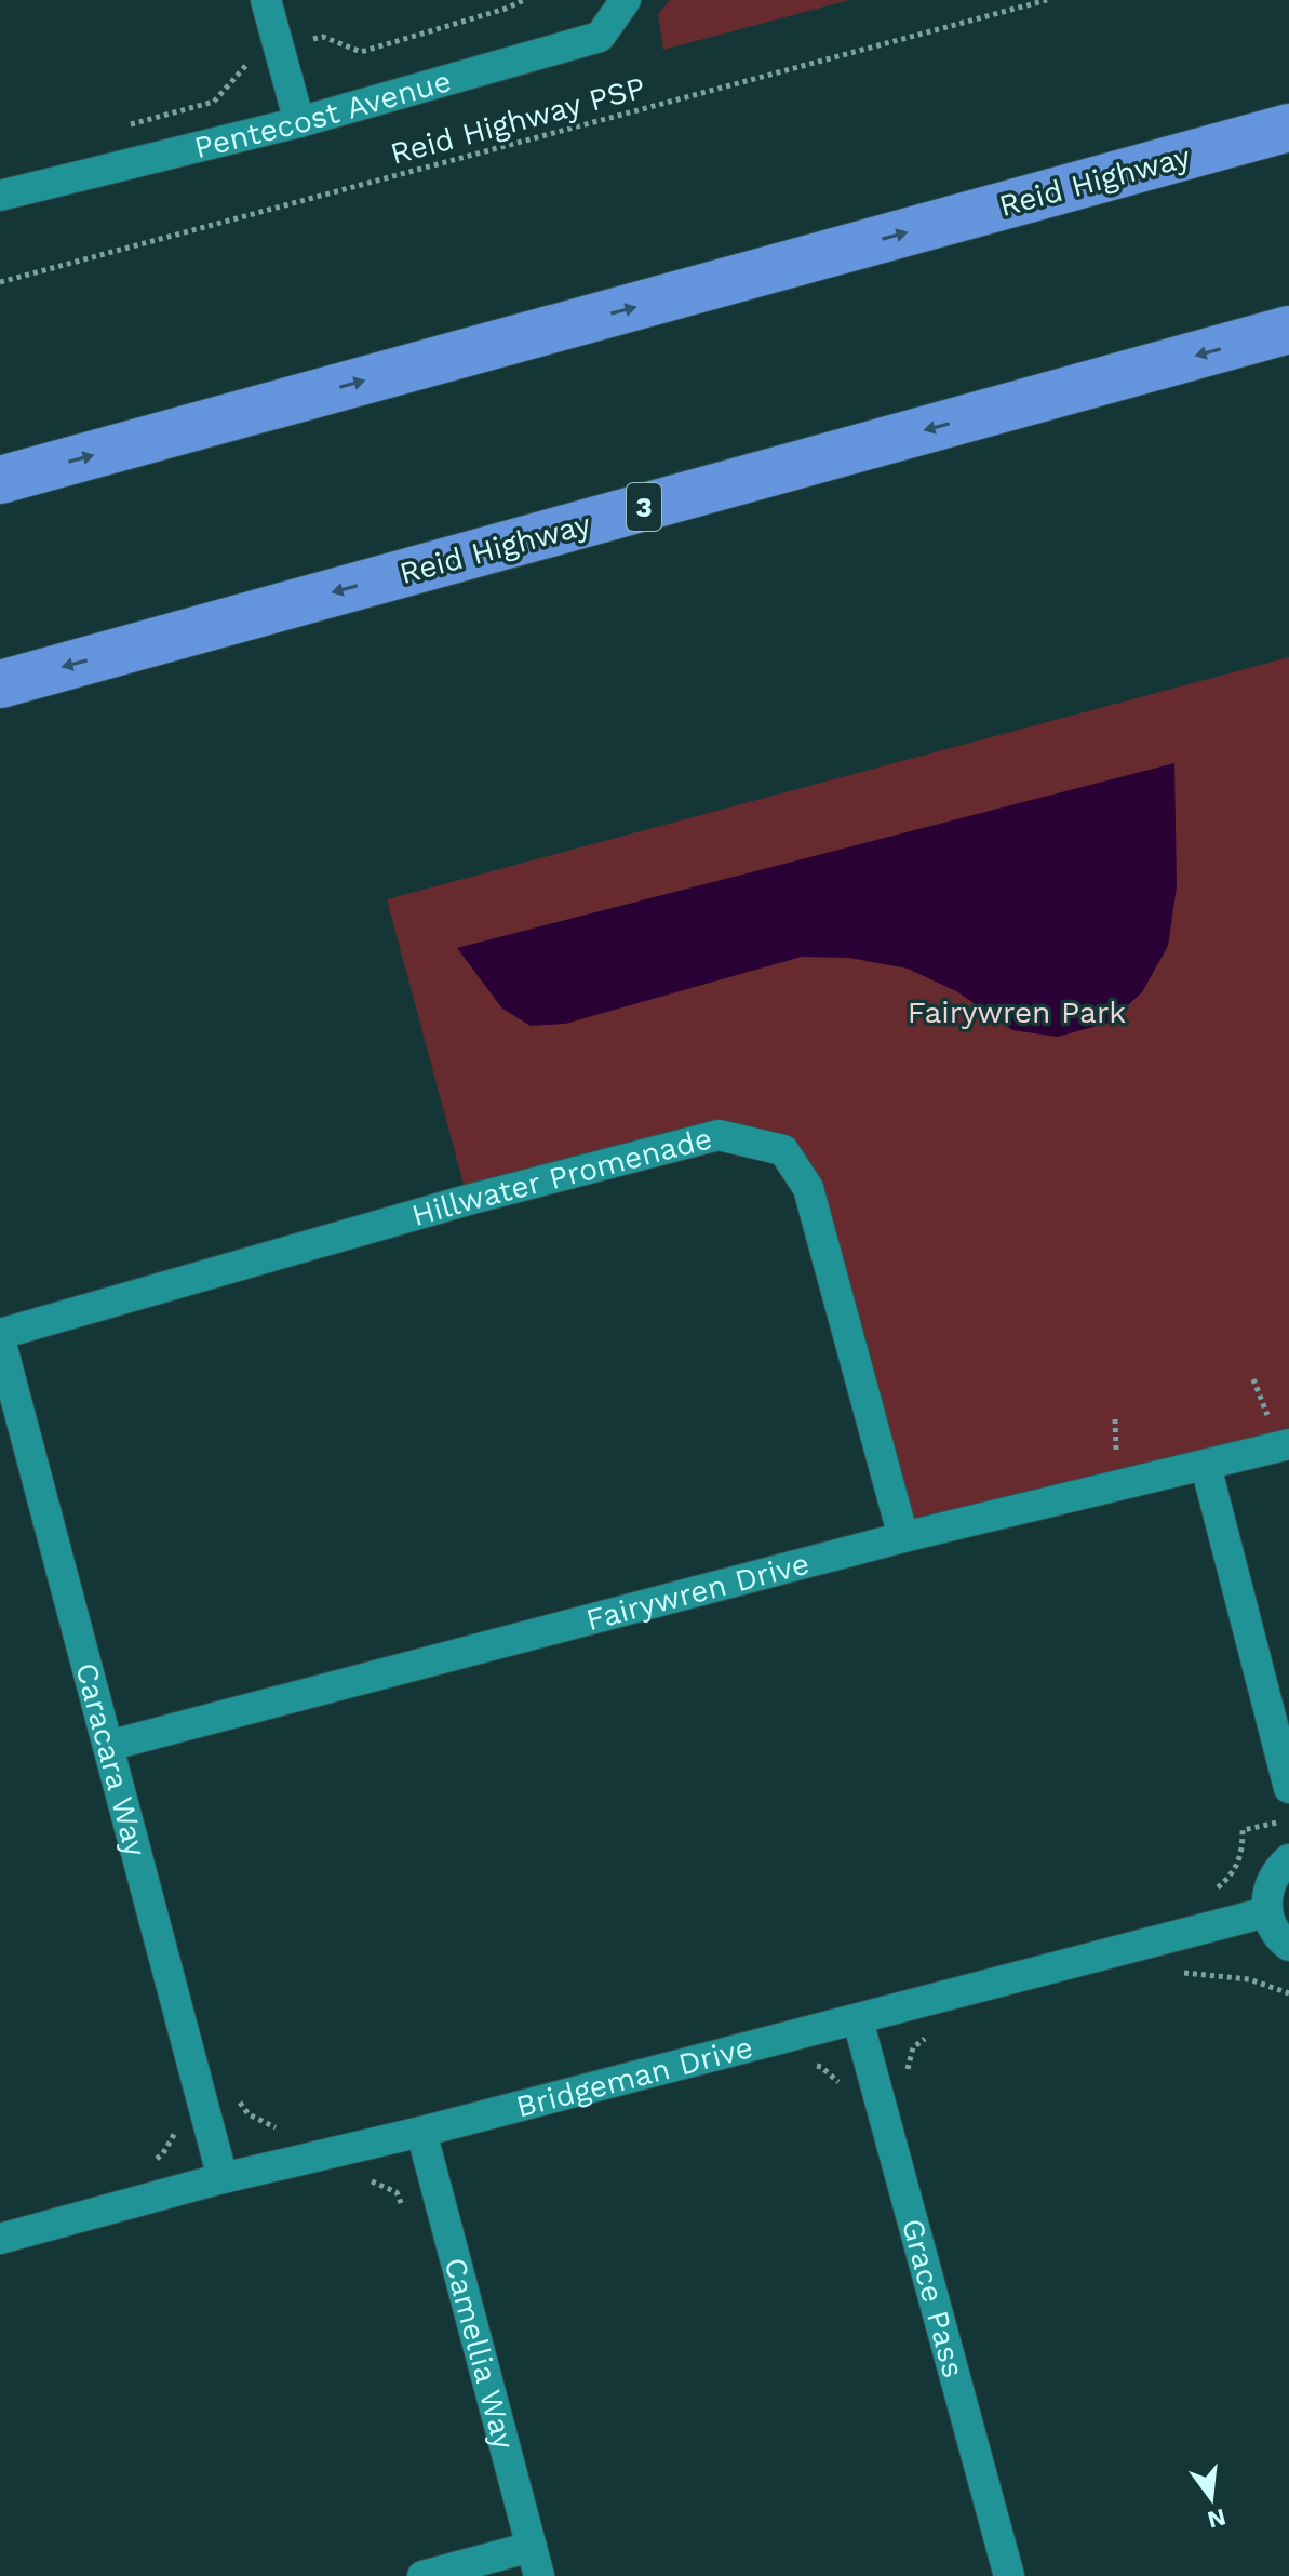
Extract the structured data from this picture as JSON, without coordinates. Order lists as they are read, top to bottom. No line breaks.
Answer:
{"streets":{"highway":["Reid Highway","3"],"street":["Pentecost Avenue","Hillwater Promenade","Fairywren Drive","Caracara Way","Bridgeman Drive","Grace Pass","Camellia Way"],"path":["Reid Highway PSP"]},"crossings":[["Hillwater Promenade","Fairywren Drive"],["Hillwater Promenade","Caracara Way"],["Fairywren Drive","Caracara Way"],["Caracara Way","Bridgeman Drive"],["Bridgeman Drive","Grace Pass"],["Bridgeman Drive","Camellia Way"]],"parks":["Fairywren Park"],"north":"bottom"}
